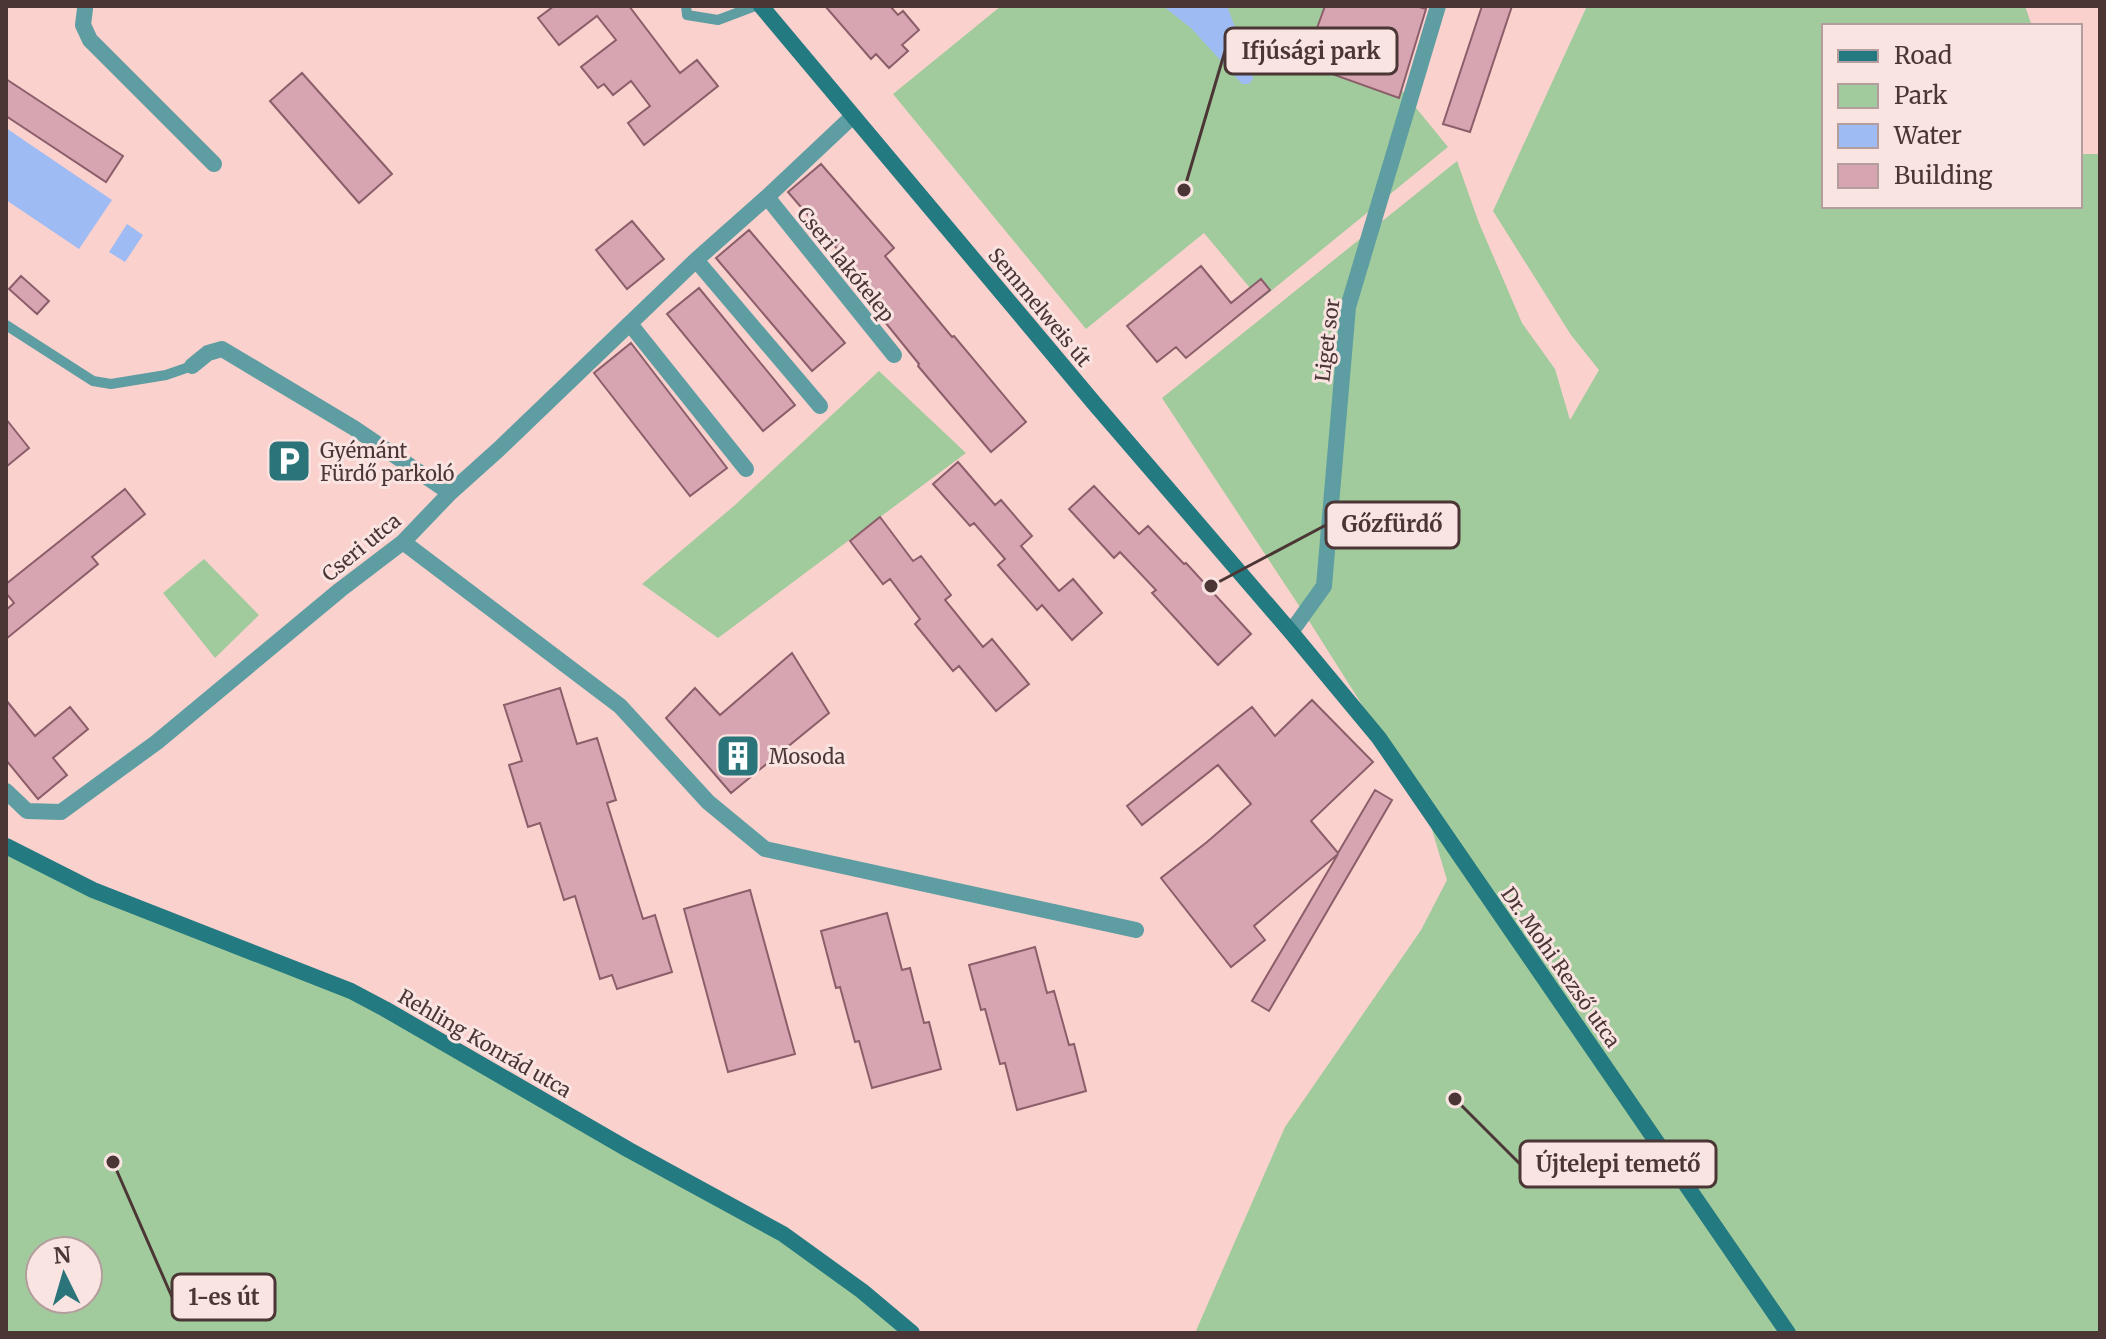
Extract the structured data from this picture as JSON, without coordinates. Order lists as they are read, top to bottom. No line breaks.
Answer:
{"streets":{"street":["Cseri lakótelep","Semmelweis út","Liget sor","Cseri utca","Dr. Mohi Rezső utca","Rehling Konrád utca"]},"crossings":[["Cseri lakótelep","Cseri utca"],["Semmelweis út","Liget sor"],["Semmelweis út","Cseri utca"],["Semmelweis út","Dr. Mohi Rezső utca"],["Liget sor","Dr. Mohi Rezső utca"]],"places":{"other":["Ifjúsági park","Gőzfürdő","Újtelepi temető","1-es út"],"parking":["Gyémánt Fürdő parkoló"],"building":["Mosoda"]},"legend":["Road","Park","Water","Building"],"north":"top"}
